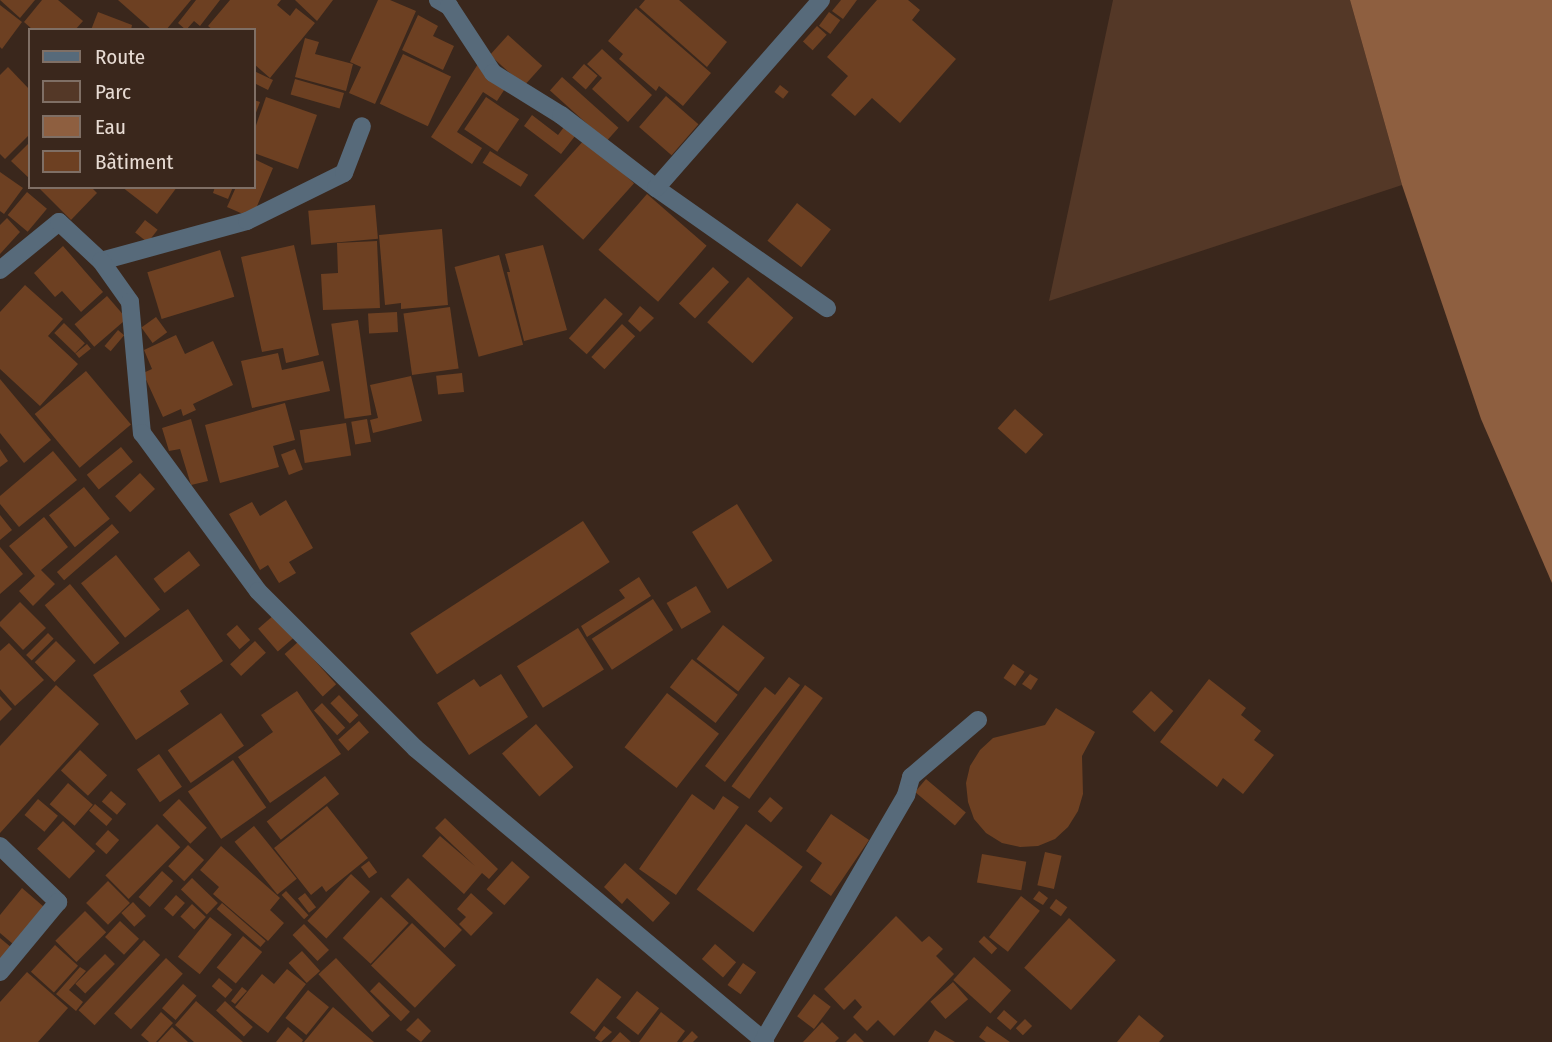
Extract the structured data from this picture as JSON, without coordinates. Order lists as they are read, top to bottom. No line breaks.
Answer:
{"legend":["Route","Parc","Eau","Bâtiment"]}
